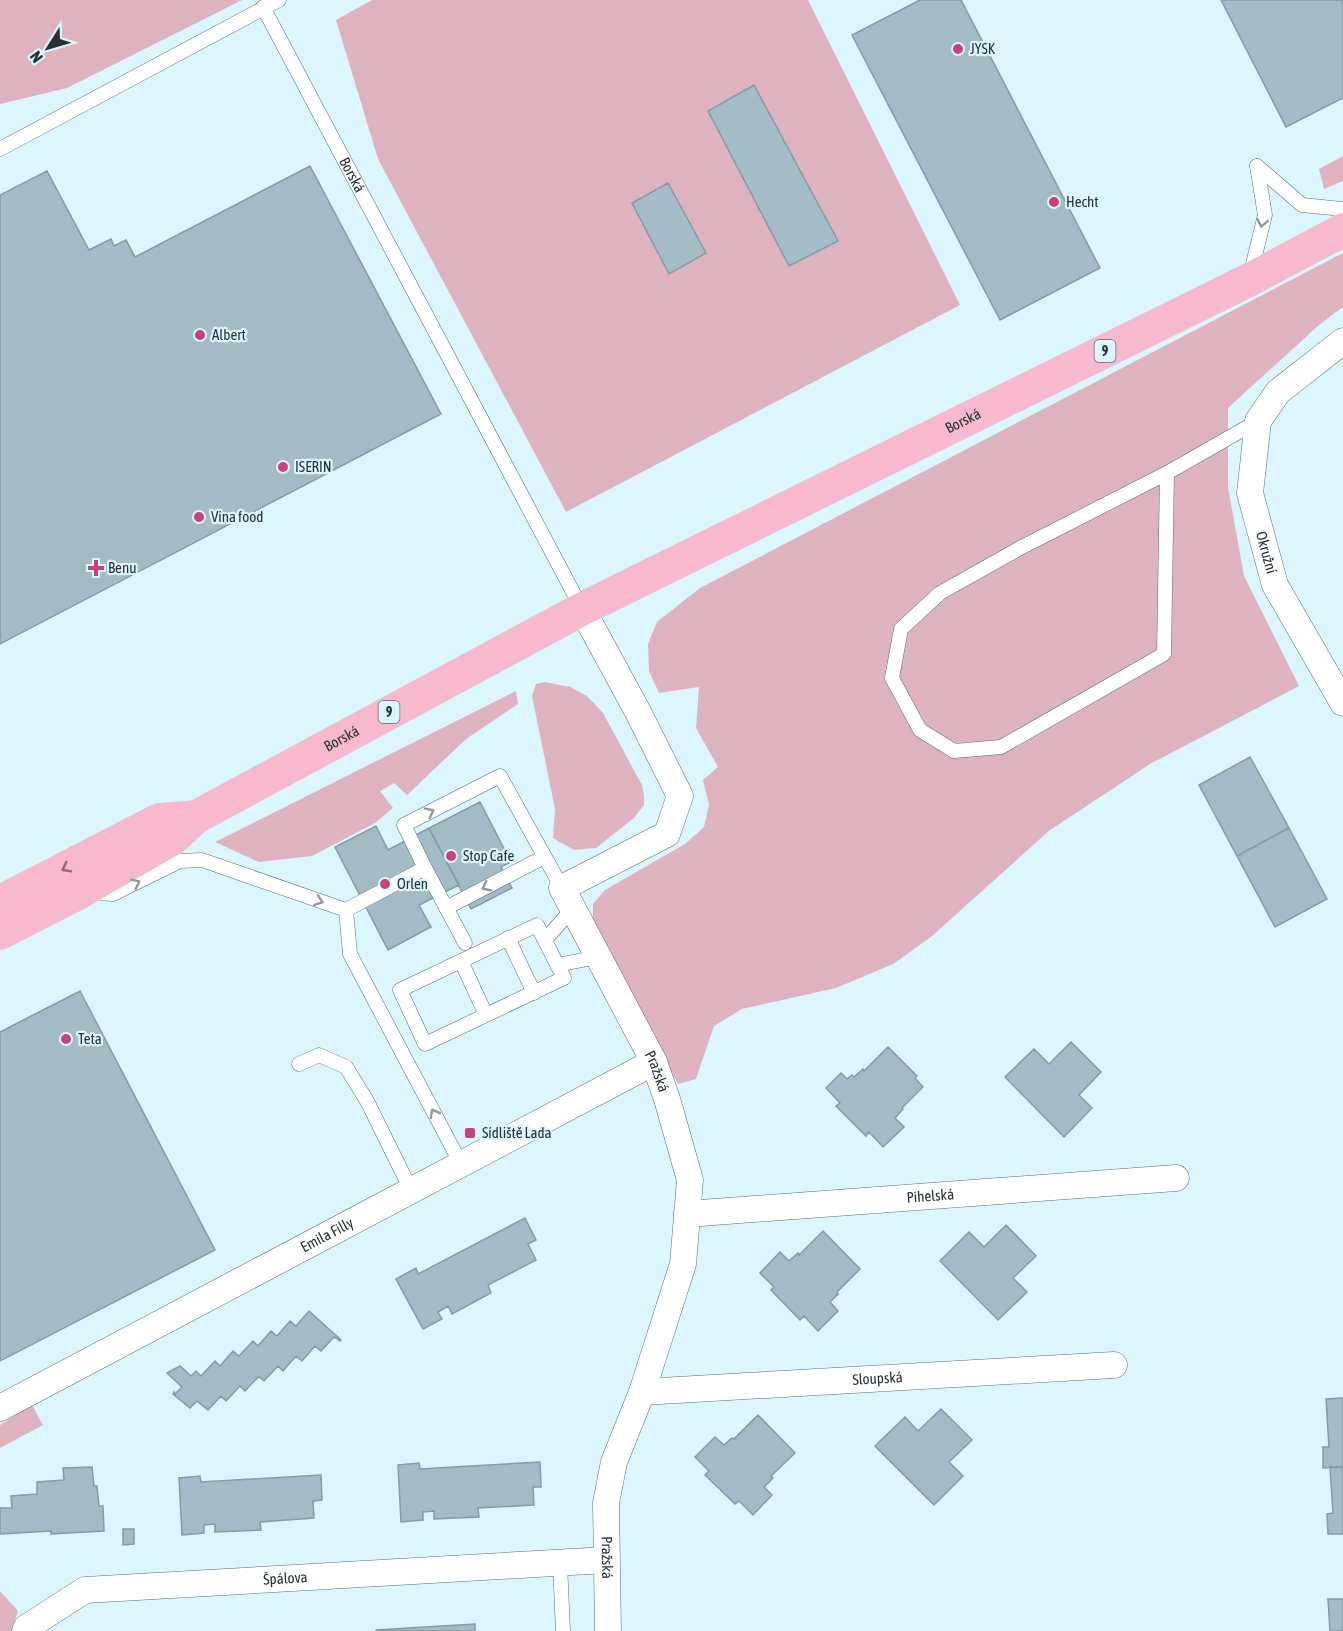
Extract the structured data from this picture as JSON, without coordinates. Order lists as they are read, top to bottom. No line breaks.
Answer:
{"streets":{"main road":["Borská","9"],"street":["Okružní","Pražská","Pihelská","Emila Filly","Sloupská","Špálova"]},"crossings":[["Pražská","Pihelská"],["Pražská","Emila Filly"],["Pražská","Sloupská"],["Pražská","Špálova"]],"places":{"other":["JYSK","Hecht","Albert","ISERIN","Vina food","Stop Cafe","Orlen","Teta"],"health":["Benu"],"transit":["Sídliště Lada"]},"north":"bottom left"}
